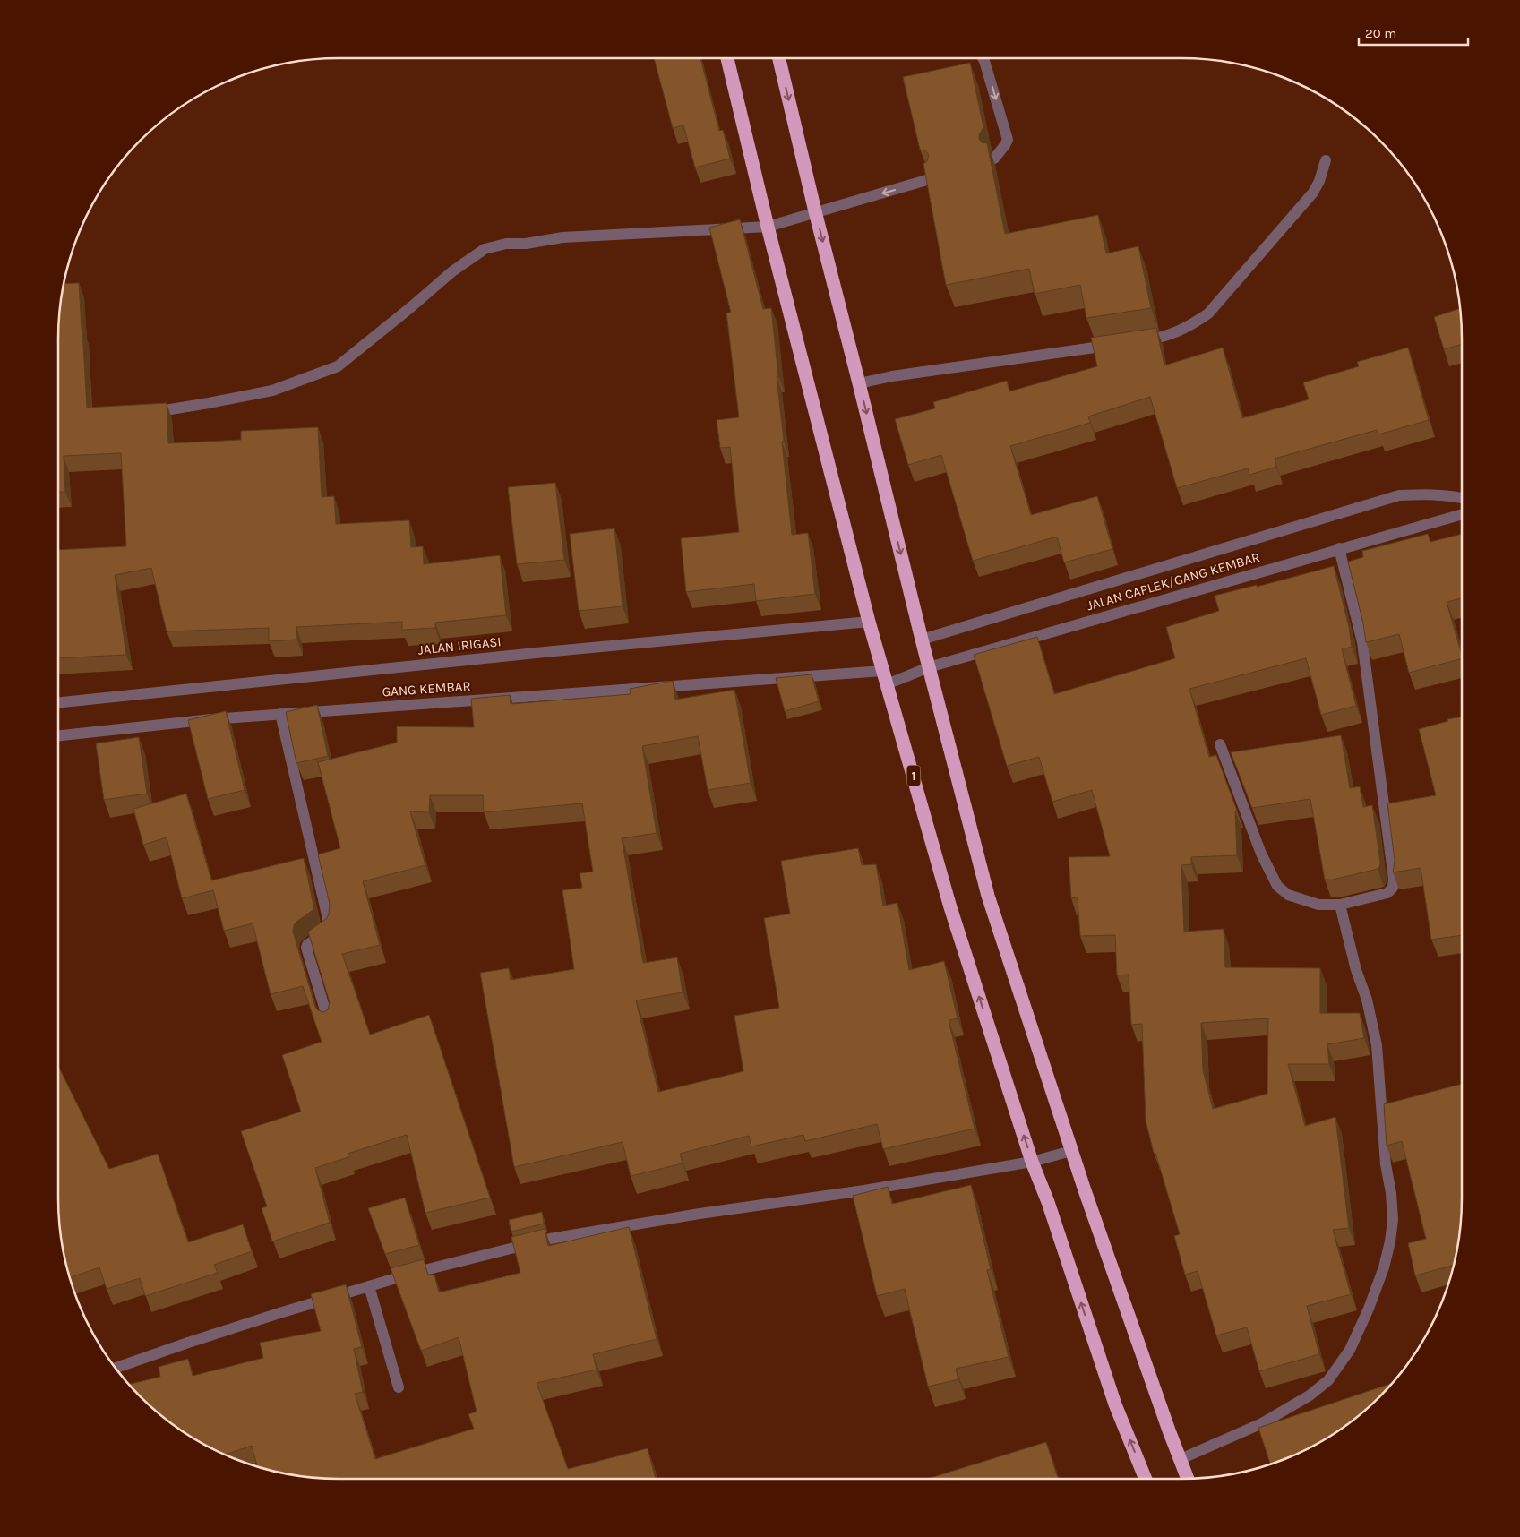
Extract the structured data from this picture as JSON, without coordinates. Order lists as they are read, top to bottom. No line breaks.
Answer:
{"streets":{"highway":["1"],"street":["JALAN CAPLEK/GANG KEMBAR","JALAN IRIGASI","GANG KEMBAR"]},"crossings":[["JALAN CAPLEK/GANG KEMBAR","1"],["JALAN IRIGASI","1"],["GANG KEMBAR","1"]],"scale_bar":"20 m"}
